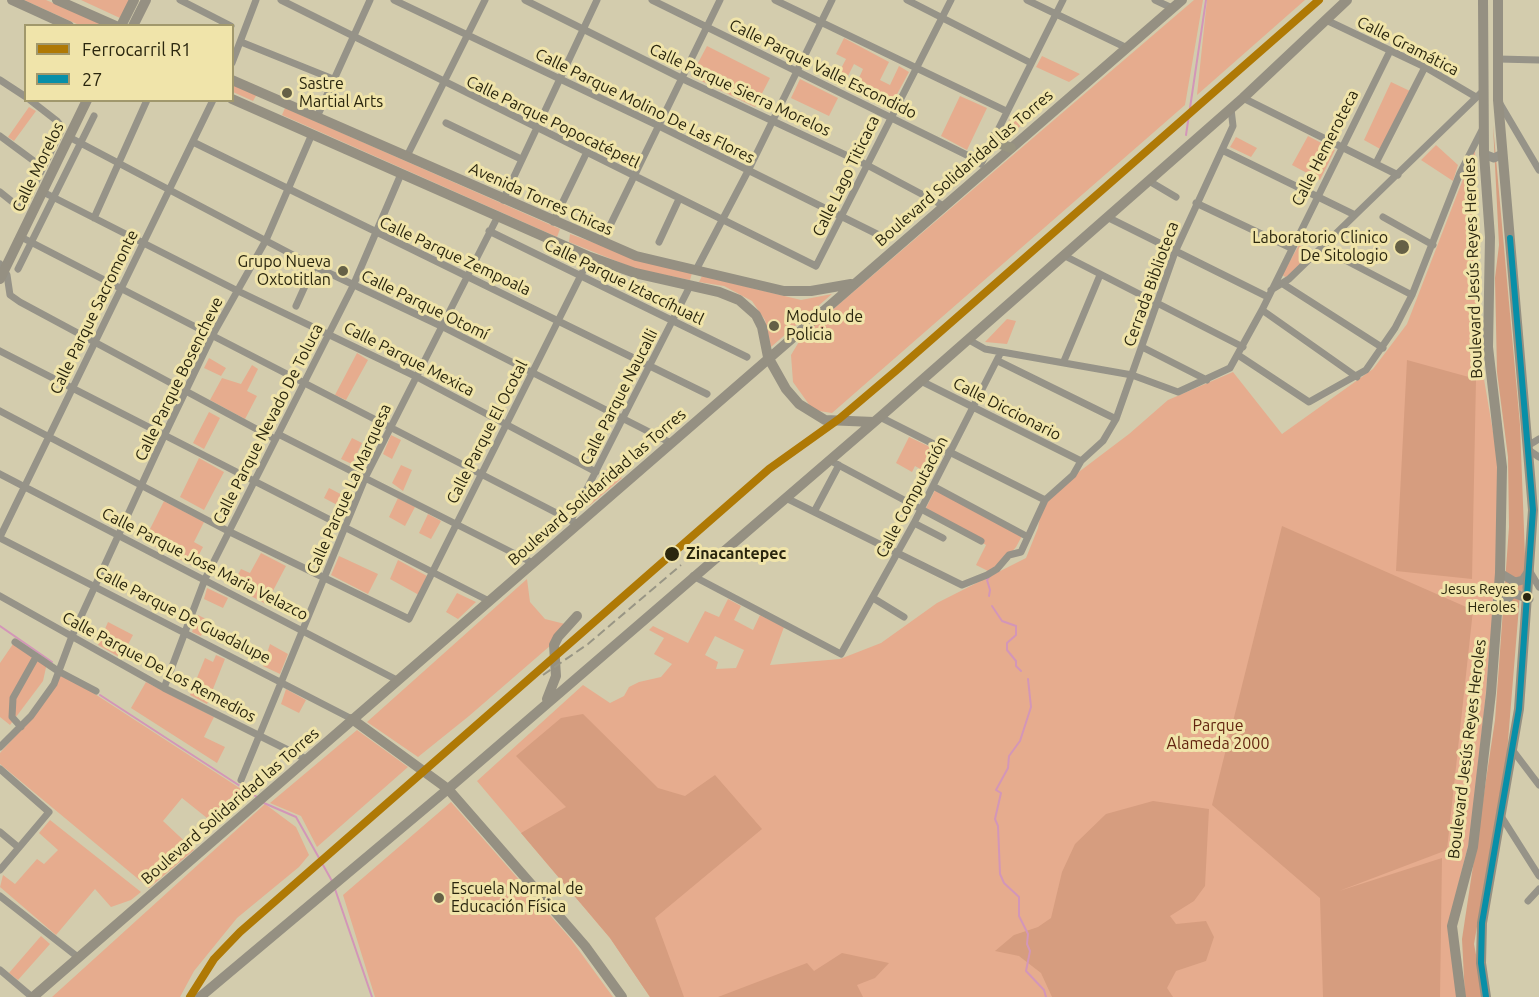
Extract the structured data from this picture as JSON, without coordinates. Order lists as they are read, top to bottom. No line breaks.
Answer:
{"streets":{"main road":["Calle Morelos","Boulevard Solidaridad las Torres","Avenida Torres Chicas","Boulevard Jesús Reyes Heroles"],"street":["Calle Gramática","Calle Parque Valle Escondido","Calle Parque Sierra Morelos","Calle Parque Molino De Las Flores","Calle Parque Popocatépetl","Calle Hemeroteca","Calle Lago Titicaca","Calle Parque Zempoala","Calle Parque Iztaccíhuatl","Cerrada Biblioteca","Calle Parque Otomí","Calle Parque Sacromonte","Calle Parque Mexica","Calle Parque Bosencheve","Calle Parque Naucalli","Calle Diccionario","Calle Parque Nevado De Toluca","Calle Parque El Ocotal","Calle Parque La Marquesa","Calle Computación","Calle Parque Jose Maria Velazco","Calle Parque De Guadalupe","Calle Parque De Los Remedios"]},"crossings":[["Calle Gramática","Calle Hemeroteca"],["Calle Gramática","Boulevard Jesús Reyes Heroles"],["Calle Parque Valle Escondido","Calle Lago Titicaca"],["Calle Parque Sierra Morelos","Boulevard Solidaridad las Torres"],["Calle Parque Sierra Morelos","Calle Lago Titicaca"],["Calle Parque Molino De Las Flores","Calle Lago Titicaca"],["Calle Parque Popocatépetl","Calle Lago Titicaca"],["Calle Morelos","Calle Parque Otomí"],["Calle Morelos","Calle Parque Mexica"],["Boulevard Solidaridad las Torres","Avenida Torres Chicas"],["Boulevard Solidaridad las Torres","Calle Parque Otomí"],["Boulevard Solidaridad las Torres","Calle Parque Naucalli"],["Boulevard Solidaridad las Torres","Calle Parque Jose Maria Velazco"],["Boulevard Solidaridad las Torres","Calle Parque De Guadalupe"],["Boulevard Solidaridad las Torres","Calle Parque De Los Remedios"],["Avenida Torres Chicas","Calle Parque Bosencheve"],["Avenida Torres Chicas","Calle Parque Naucalli"],["Avenida Torres Chicas","Calle Parque Nevado De Toluca"],["Avenida Torres Chicas","Calle Parque El Ocotal"],["Avenida Torres Chicas","Calle Parque La Marquesa"],["Calle Parque Zempoala","Calle Parque Sacromonte"],["Calle Parque Zempoala","Calle Parque Bosencheve"],["Calle Parque Zempoala","Calle Parque Naucalli"],["Calle Parque Zempoala","Calle Parque Nevado De Toluca"],["Calle Parque Zempoala","Calle Parque El Ocotal"],["Calle Parque Zempoala","Calle Parque La Marquesa"],["Calle Parque Iztaccíhuatl","Calle Parque Naucalli"],["Calle Parque Iztaccíhuatl","Calle Parque El Ocotal"],["Calle Parque Iztaccíhuatl","Calle Parque La Marquesa"],["Cerrada Biblioteca","Calle Diccionario"],["Calle Parque Otomí","Calle Parque Sacromonte"],["Calle Parque Otomí","Calle Parque Bosencheve"],["Calle Parque Otomí","Calle Parque Naucalli"],["Calle Parque Otomí","Calle Parque Nevado De Toluca"],["Calle Parque Otomí","Calle Parque El Ocotal"],["Calle Parque Otomí","Calle Parque La Marquesa"],["Calle Parque Sacromonte","Calle Parque Mexica"],["Calle Parque Sacromonte","Calle Parque Jose Maria Velazco"],["Calle Parque Sacromonte","Calle Parque De Guadalupe"],["Calle Parque Mexica","Calle Parque Bosencheve"],["Calle Parque Mexica","Calle Parque Naucalli"],["Calle Parque Mexica","Calle Parque Nevado De Toluca"],["Calle Parque Mexica","Calle Parque El Ocotal"],["Calle Parque Mexica","Calle Parque La Marquesa"],["Calle Parque Bosencheve","Calle Parque Jose Maria Velazco"],["Calle Parque Bosencheve","Calle Parque De Guadalupe"],["Calle Parque Bosencheve","Calle Parque De Los Remedios"],["Calle Diccionario","Calle Computación"],["Calle Parque Nevado De Toluca","Calle Parque Jose Maria Velazco"],["Calle Parque Nevado De Toluca","Calle Parque De Guadalupe"],["Calle Parque Nevado De Toluca","Calle Parque De Los Remedios"],["Calle Parque El Ocotal","Calle Parque La Marquesa"],["Calle Parque La Marquesa","Calle Parque Jose Maria Velazco"],["Calle Parque La Marquesa","Calle Parque De Guadalupe"],["Calle Parque La Marquesa","Calle Parque De Los Remedios"]],"parks":["Parque Alameda 2000"],"places":["Sastre Martial Arts","Laboratorio Clinico De Sitologio","Grupo Nueva Oxtotitlan","Modulo de Policia","Zinacantepec","Jesus Reyes Heroles","Escuela Normal de Educación Física"],"lines":["rail line R1","transit line 27"],"legend":["Ferrocarril R1","27"]}
